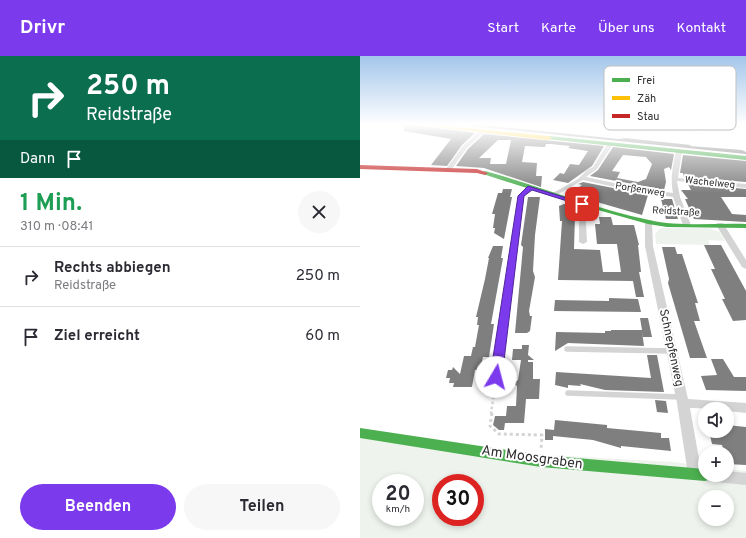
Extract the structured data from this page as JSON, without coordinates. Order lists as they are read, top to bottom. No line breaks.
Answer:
{"streets":{"street":["Wachelweg","Porßenweg","Reidstraße","Schnepfenweg","Am Moosgraben"]},"crossings":[["Wachelweg","Porßenweg"],["Porßenweg","Reidstraße"],["Reidstraße","Schnepfenweg"]],"legend":["Frei","Zäh","Stau"],"page":{"header":"Drivr","nav":["Start","Karte","Über uns","Kontakt"],"turn":["250 m","Reidstraße"],"then":"Dann","heading":["1 Min.","310 m · 08:41"],"list":[{"name":"Rechts abbiegen","note":"Reidstraße","value":"250 m"},{"name":"Ziel erreicht","value":"60 m"}],"map_buttons":["+","−"],"speed":"20 km/h","limit":"30","buttons":["Beenden","Teilen"]}}
